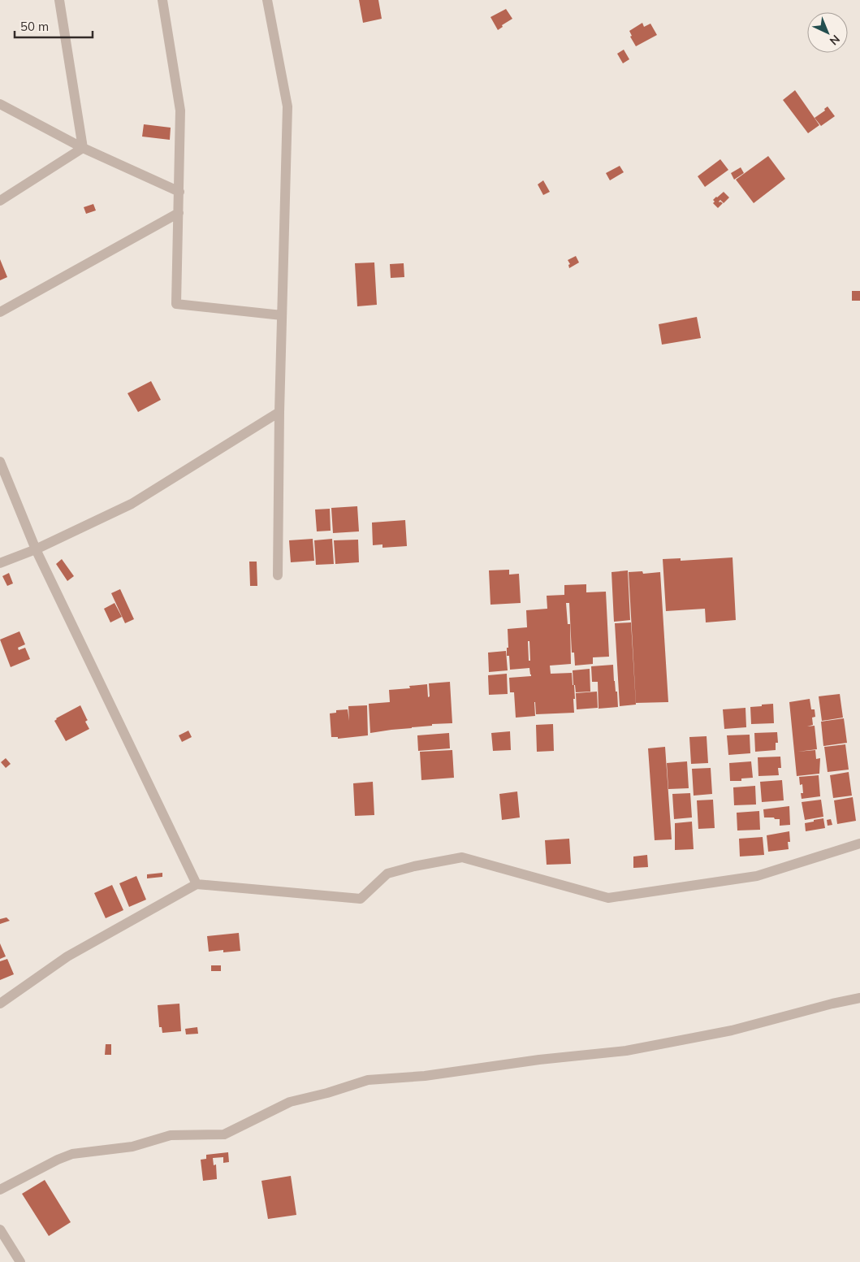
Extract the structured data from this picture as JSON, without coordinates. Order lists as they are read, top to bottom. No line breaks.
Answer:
{"scale_bar":"50 m","north":"bottom right"}
